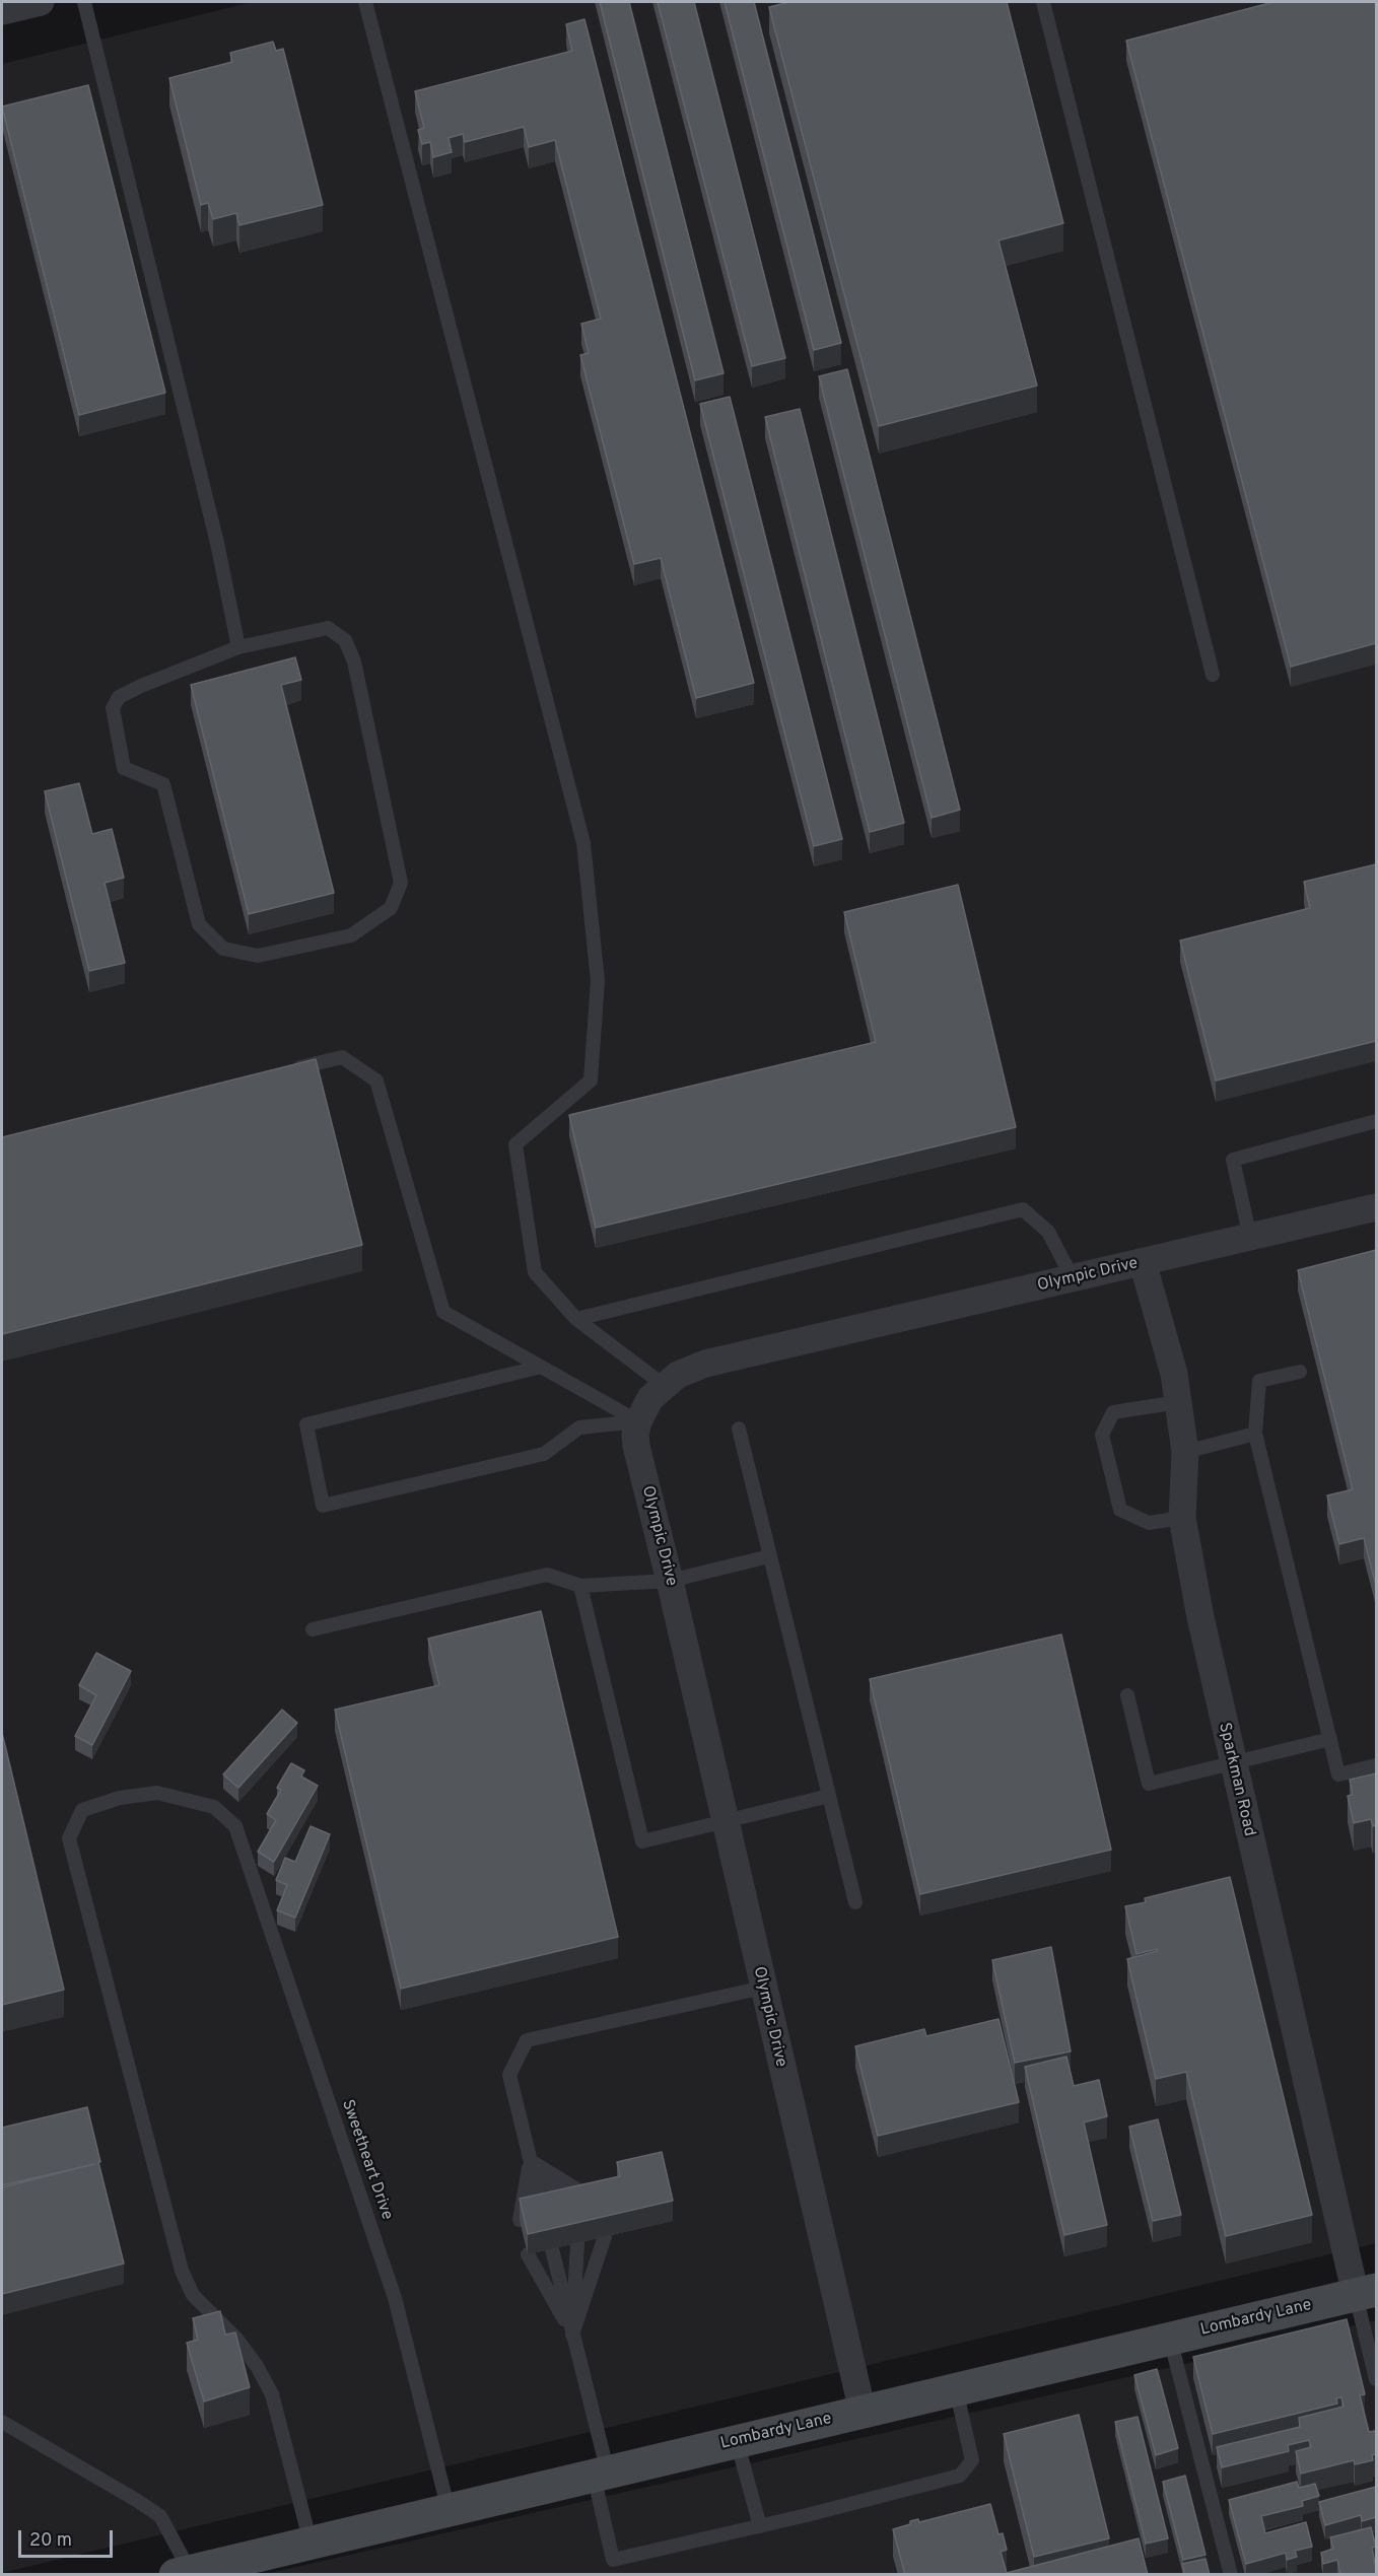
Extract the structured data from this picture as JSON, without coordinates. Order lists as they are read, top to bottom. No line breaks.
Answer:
{"streets":{"main road":["Lombardy Lane"],"street":["Olympic Drive","Sparkman Road"],"lane":["Sweetheart Drive"]},"crossings":[["Olympic Drive","Sparkman Road"],["Olympic Drive","Lombardy Lane"],["Sparkman Road","Lombardy Lane"],["Sweetheart Drive","Lombardy Lane"]],"scale_bar":"20 m"}
